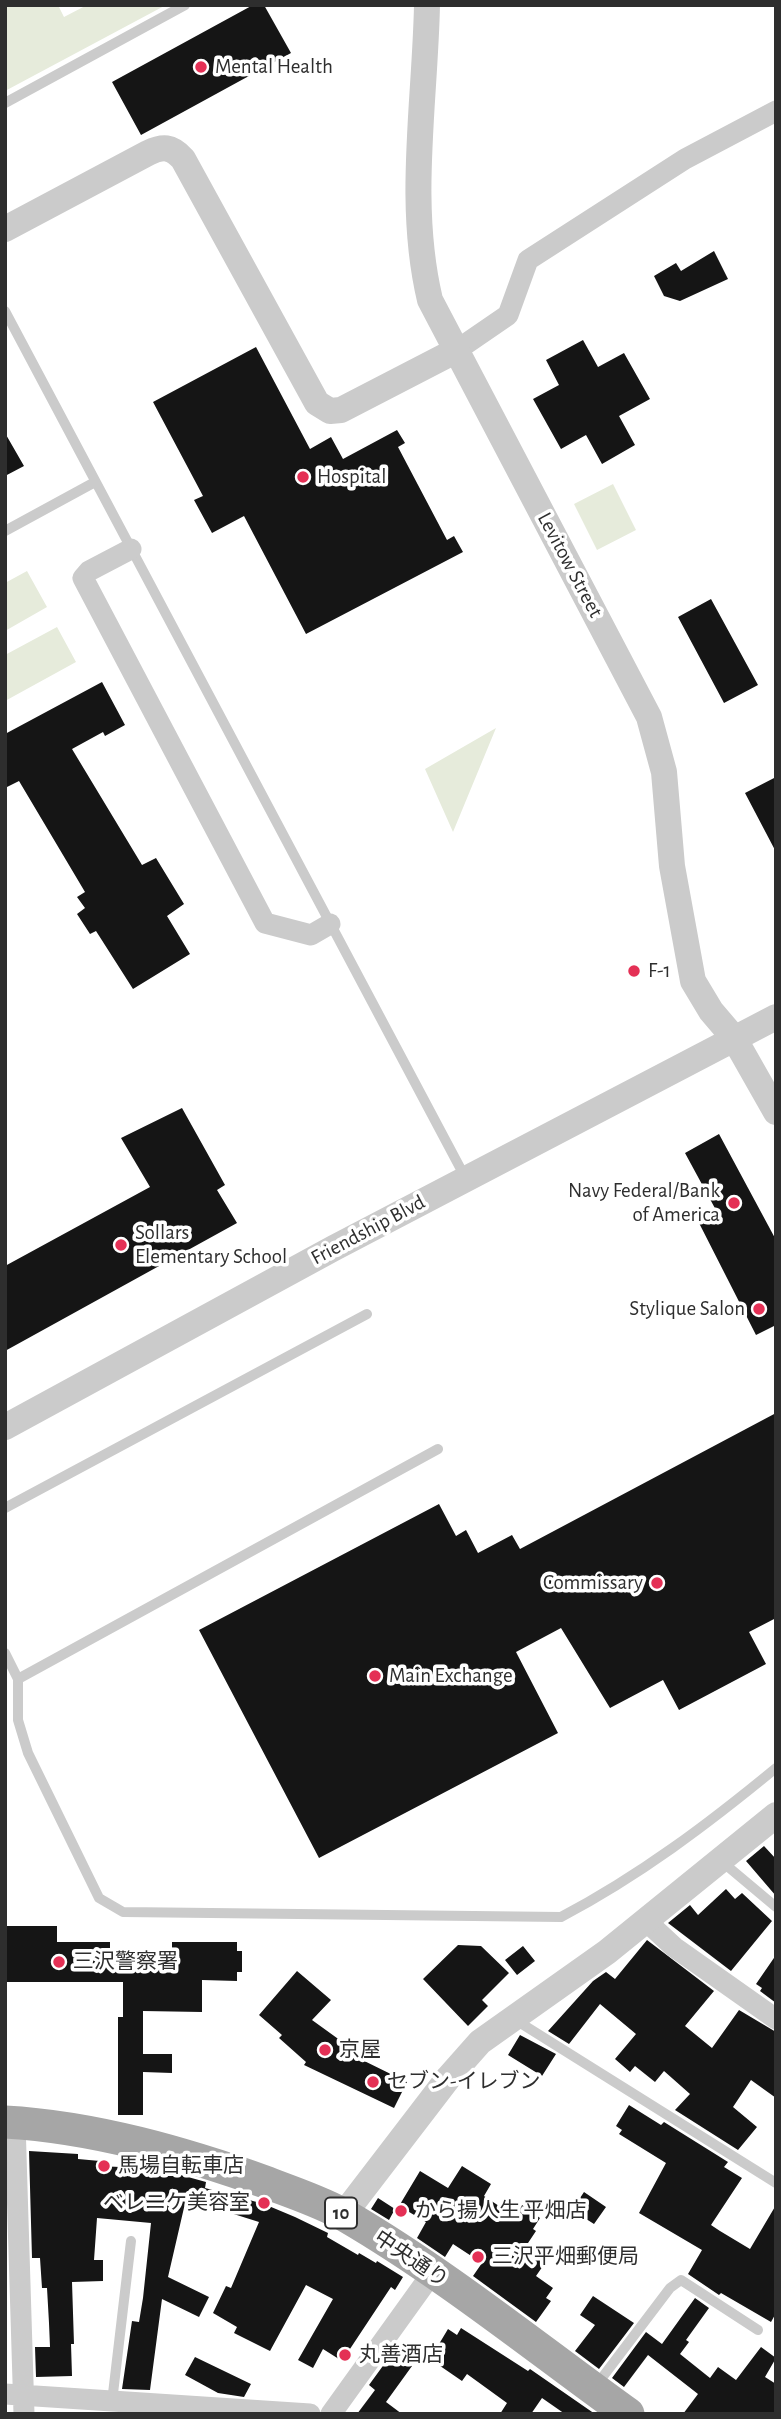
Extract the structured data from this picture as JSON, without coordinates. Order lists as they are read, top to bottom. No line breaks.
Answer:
{"streets":{"main road":["10","中央通り"],"street":["Levitow Street","Friendship Blvd"]},"crossings":[["Levitow Street","Friendship Blvd"]],"places":["Mental Health","Hospital","F-1","Navy Federal/Bank of America","Sollars Elementary School","Stylique Salon","Commissary","Main Exchange","三沢警察署","京屋","セブン-イレブン","馬場自転車店","ベレニケ美容室","から揚人生 平畑店","三沢平畑郵便局","丸善酒店"]}
